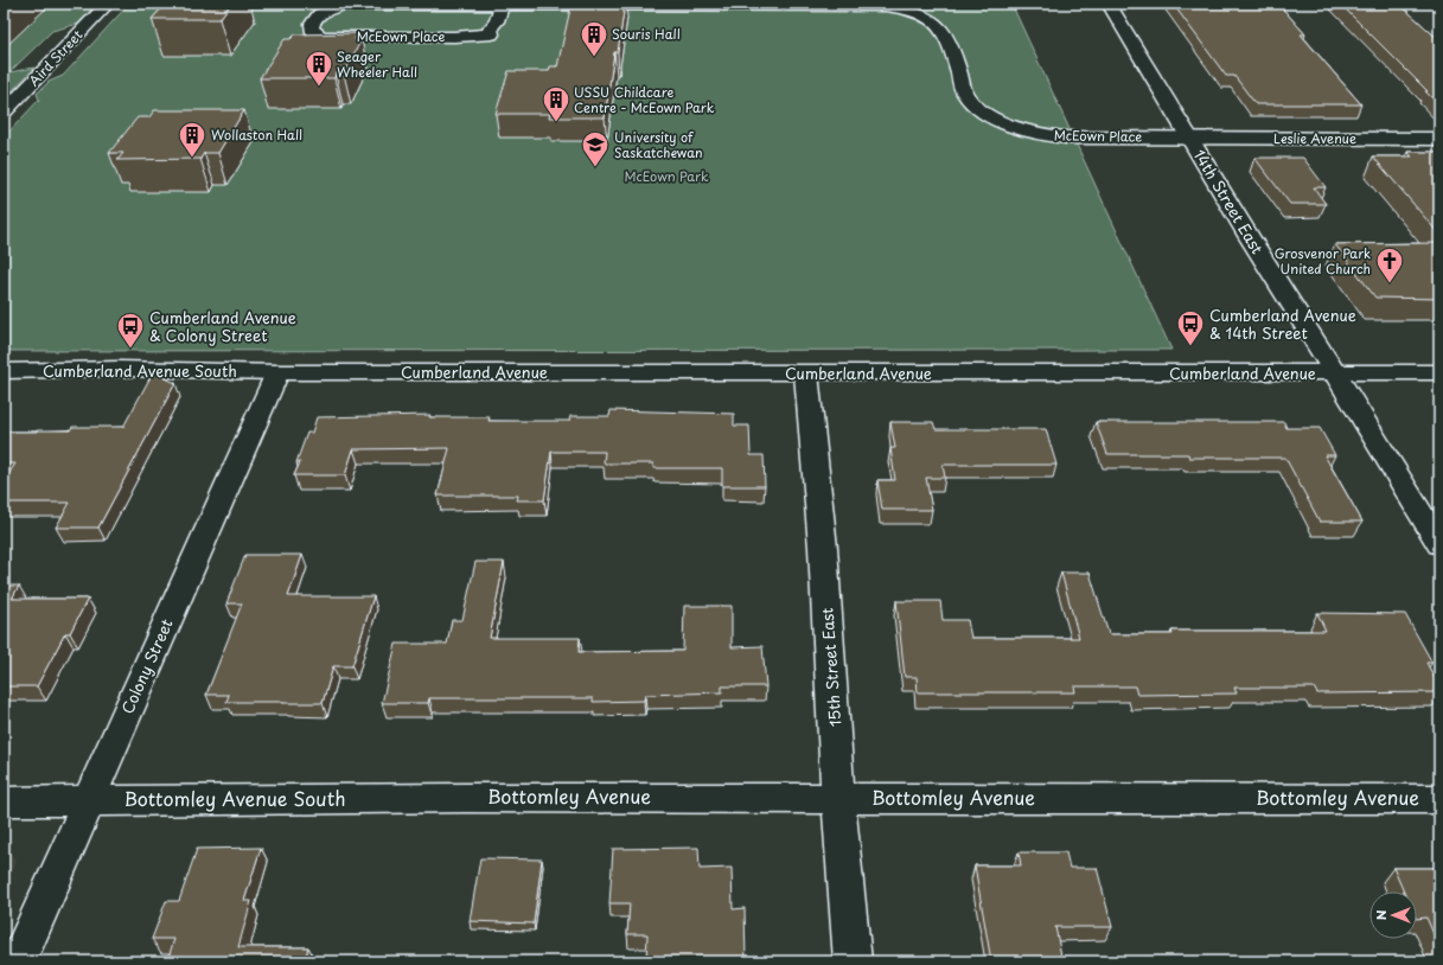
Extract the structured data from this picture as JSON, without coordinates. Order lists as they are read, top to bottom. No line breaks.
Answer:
{"streets":{"street":["McEown Place","Aird Street","Leslie Avenue","14th Street East","Cumberland Avenue South","Cumberland Avenue","Colony Street","15th Street East","Bottomley Avenue","Bottomley Avenue South"]},"crossings":[["McEown Place","Leslie Avenue"],["McEown Place","14th Street East"],["Leslie Avenue","14th Street East"],["14th Street East","Cumberland Avenue"],["Cumberland Avenue South","Cumberland Avenue"],["Cumberland Avenue South","Colony Street"],["Cumberland Avenue","Colony Street"],["Cumberland Avenue","15th Street East"],["Colony Street","Bottomley Avenue South"],["15th Street East","Bottomley Avenue"],["Bottomley Avenue","Bottomley Avenue South"]],"parks":["McEown Park"],"places":{"building":["Souris Hall","Seager Wheeler Hall","USSU Childcare Centre - McEown Park","Wollaston Hall"],"school or university":["University of Saskatchewan"],"church":["Grosvenor Park United Church"],"bus stop":["Cumberland Avenue & 14th Street","Cumberland Avenue & Colony Street"]},"north":"left"}
